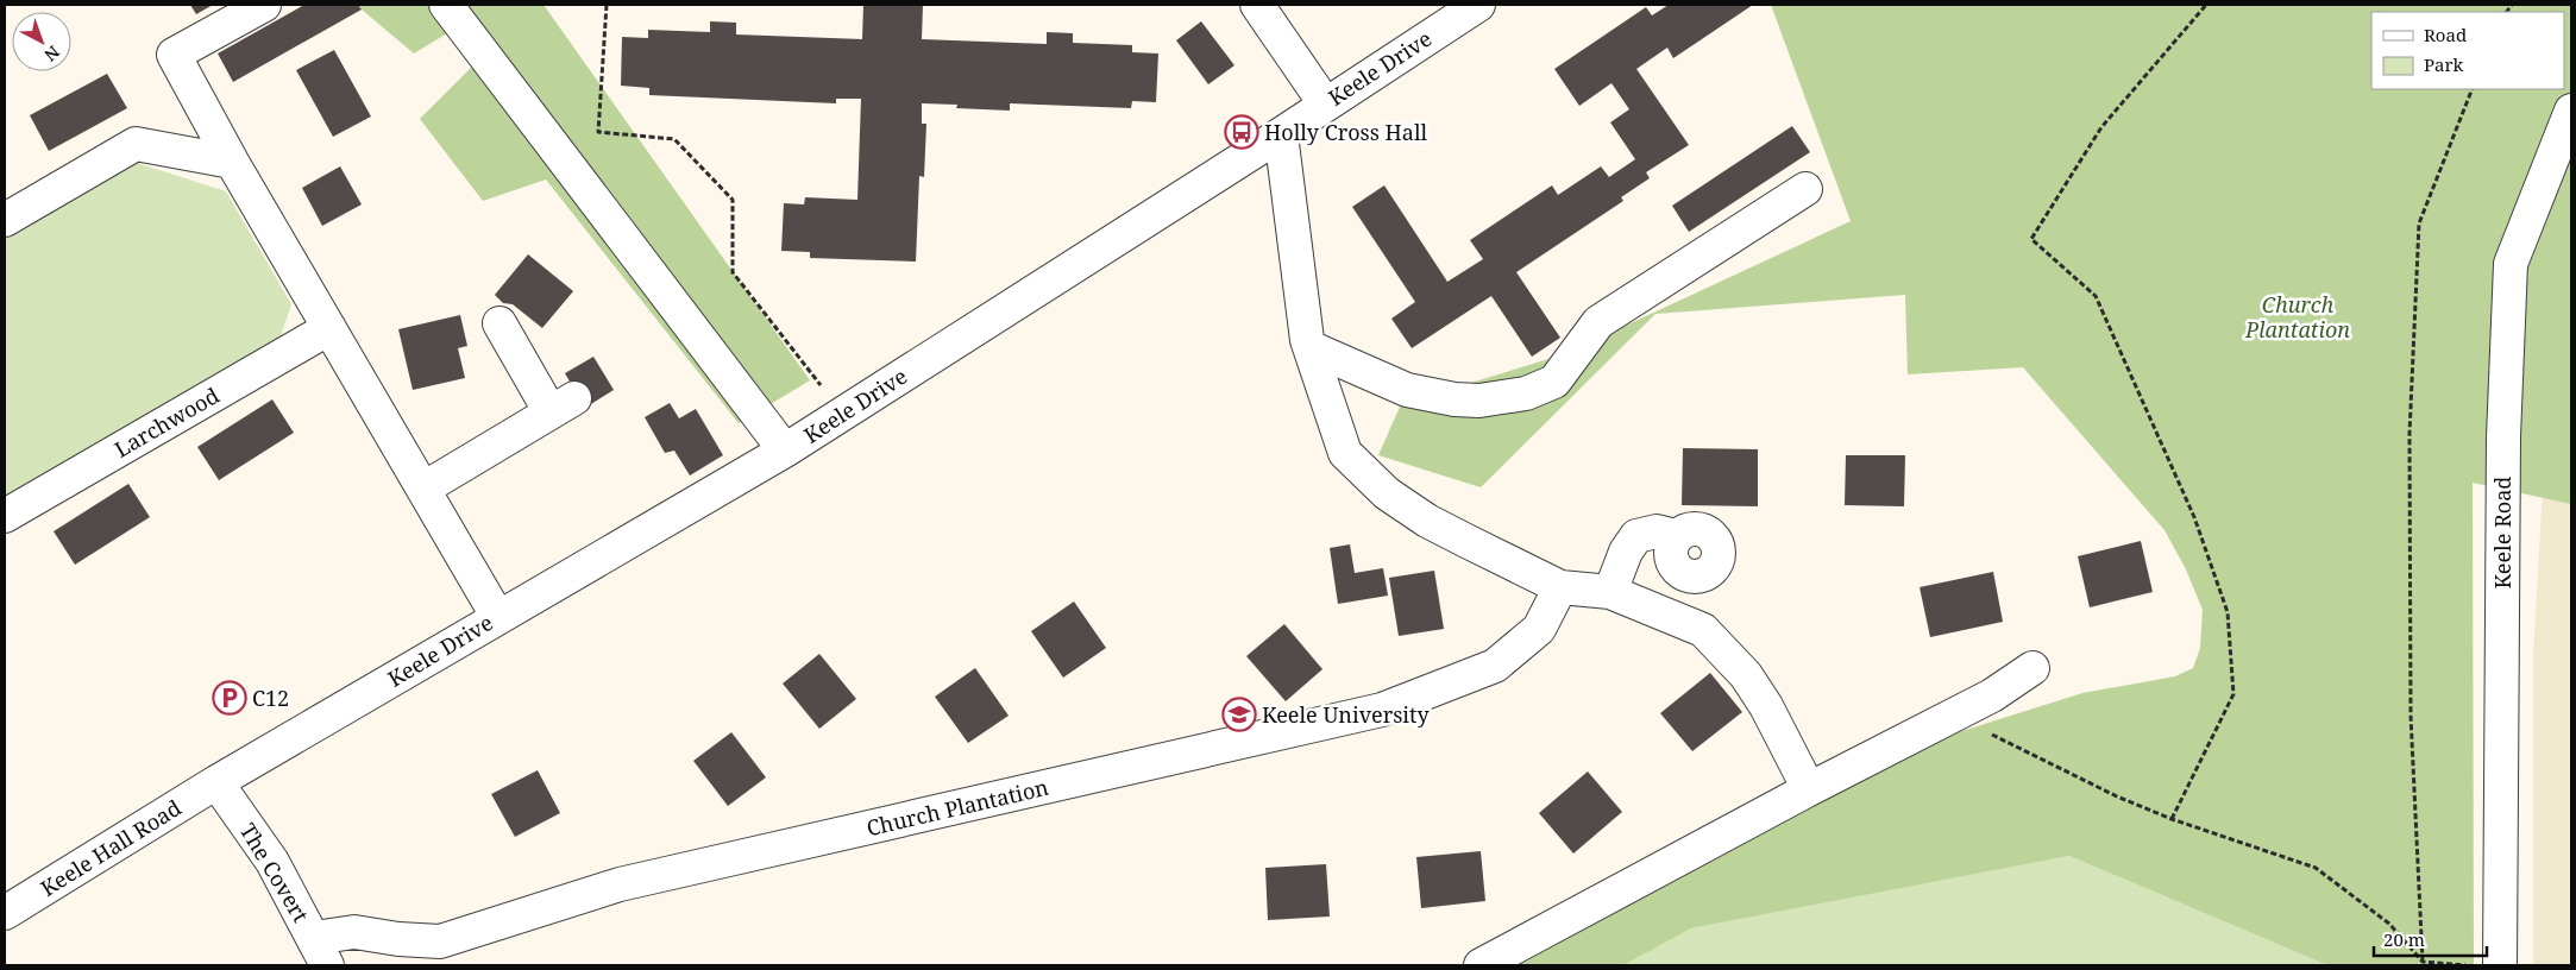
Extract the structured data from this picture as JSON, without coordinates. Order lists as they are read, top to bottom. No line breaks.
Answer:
{"streets":{"street":["Keele Drive","Larchwood","Keele Road","Church Plantation","Keele Hall Road","The Covert"]},"crossings":[["Keele Drive","Keele Hall Road"],["Keele Drive","The Covert"],["Church Plantation","The Covert"],["Keele Hall Road","The Covert"]],"parks":["Church Plantation"],"places":{"bus stop":["Holly Cross Hall"],"parking":["C12"],"school or university":["Keele University"]},"legend":["Road","Park"],"scale_bar":"20 m","north":"bottom right"}
